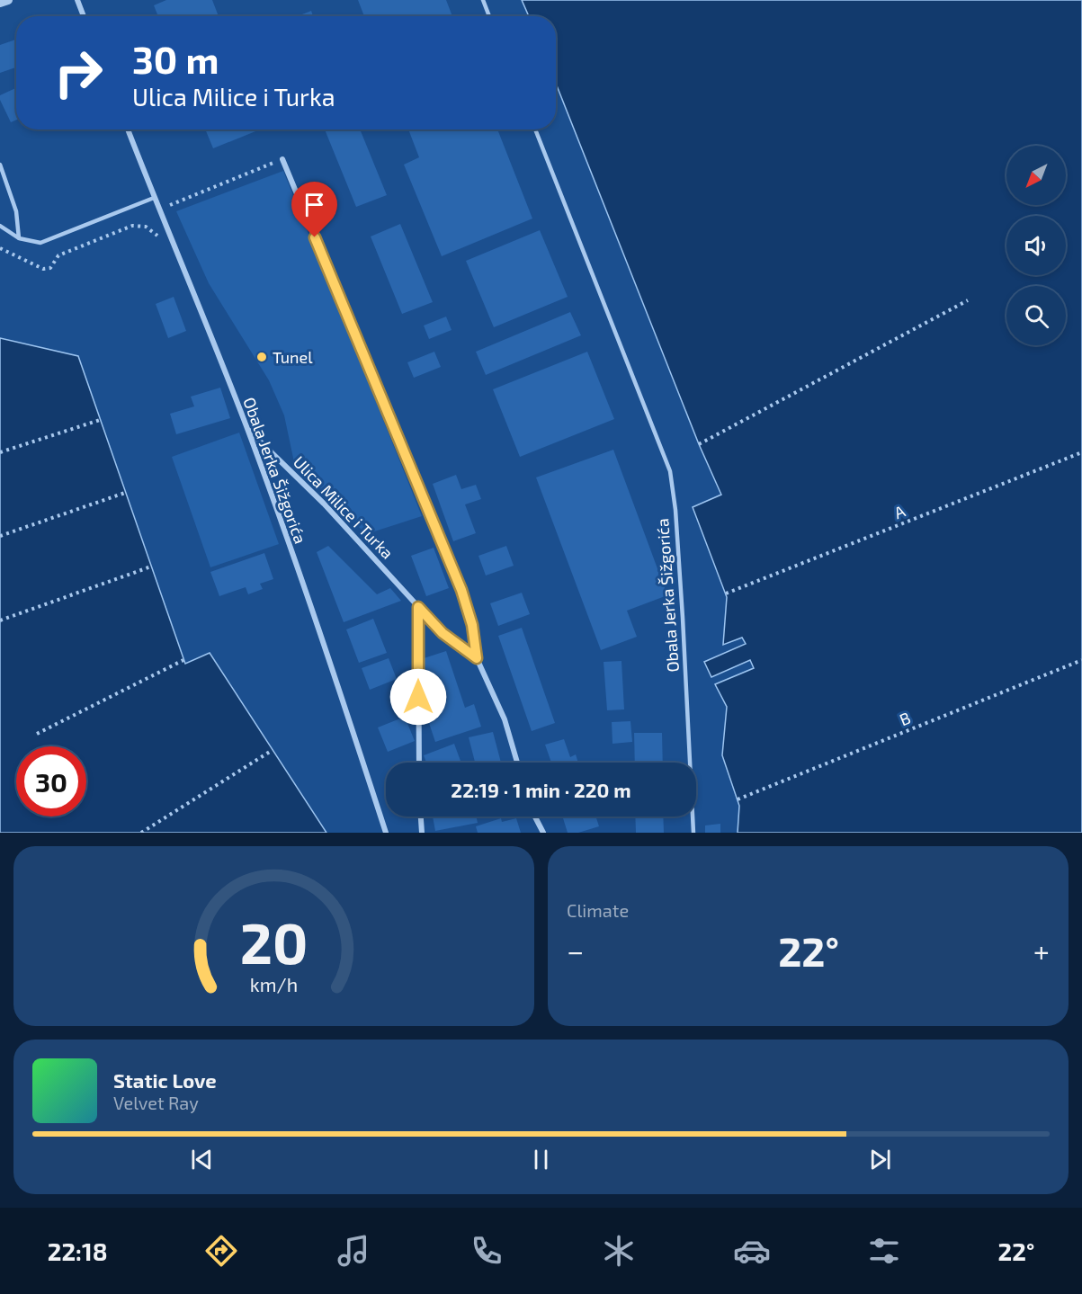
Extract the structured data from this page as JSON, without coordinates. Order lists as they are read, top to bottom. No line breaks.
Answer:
{"streets":{"street":["Obala Jerka Šižgorića","Ulica Milice i Turka"],"path":["A","B"]},"crossings":[["Obala Jerka Šižgorića","Ulica Milice i Turka"]],"places":["Tunel"],"north":"bottom left","page":{"turn":["30 m","Ulica Milice i Turka"],"limit":"30","trip":"22:19 · 1 min · 220 m","tile":"Climate","heat":["−","22°","+"],"song":["Static Love","Velvet Ray"],"tabs":["22:18","22°"],"gauge":["20","km/h"]}}
